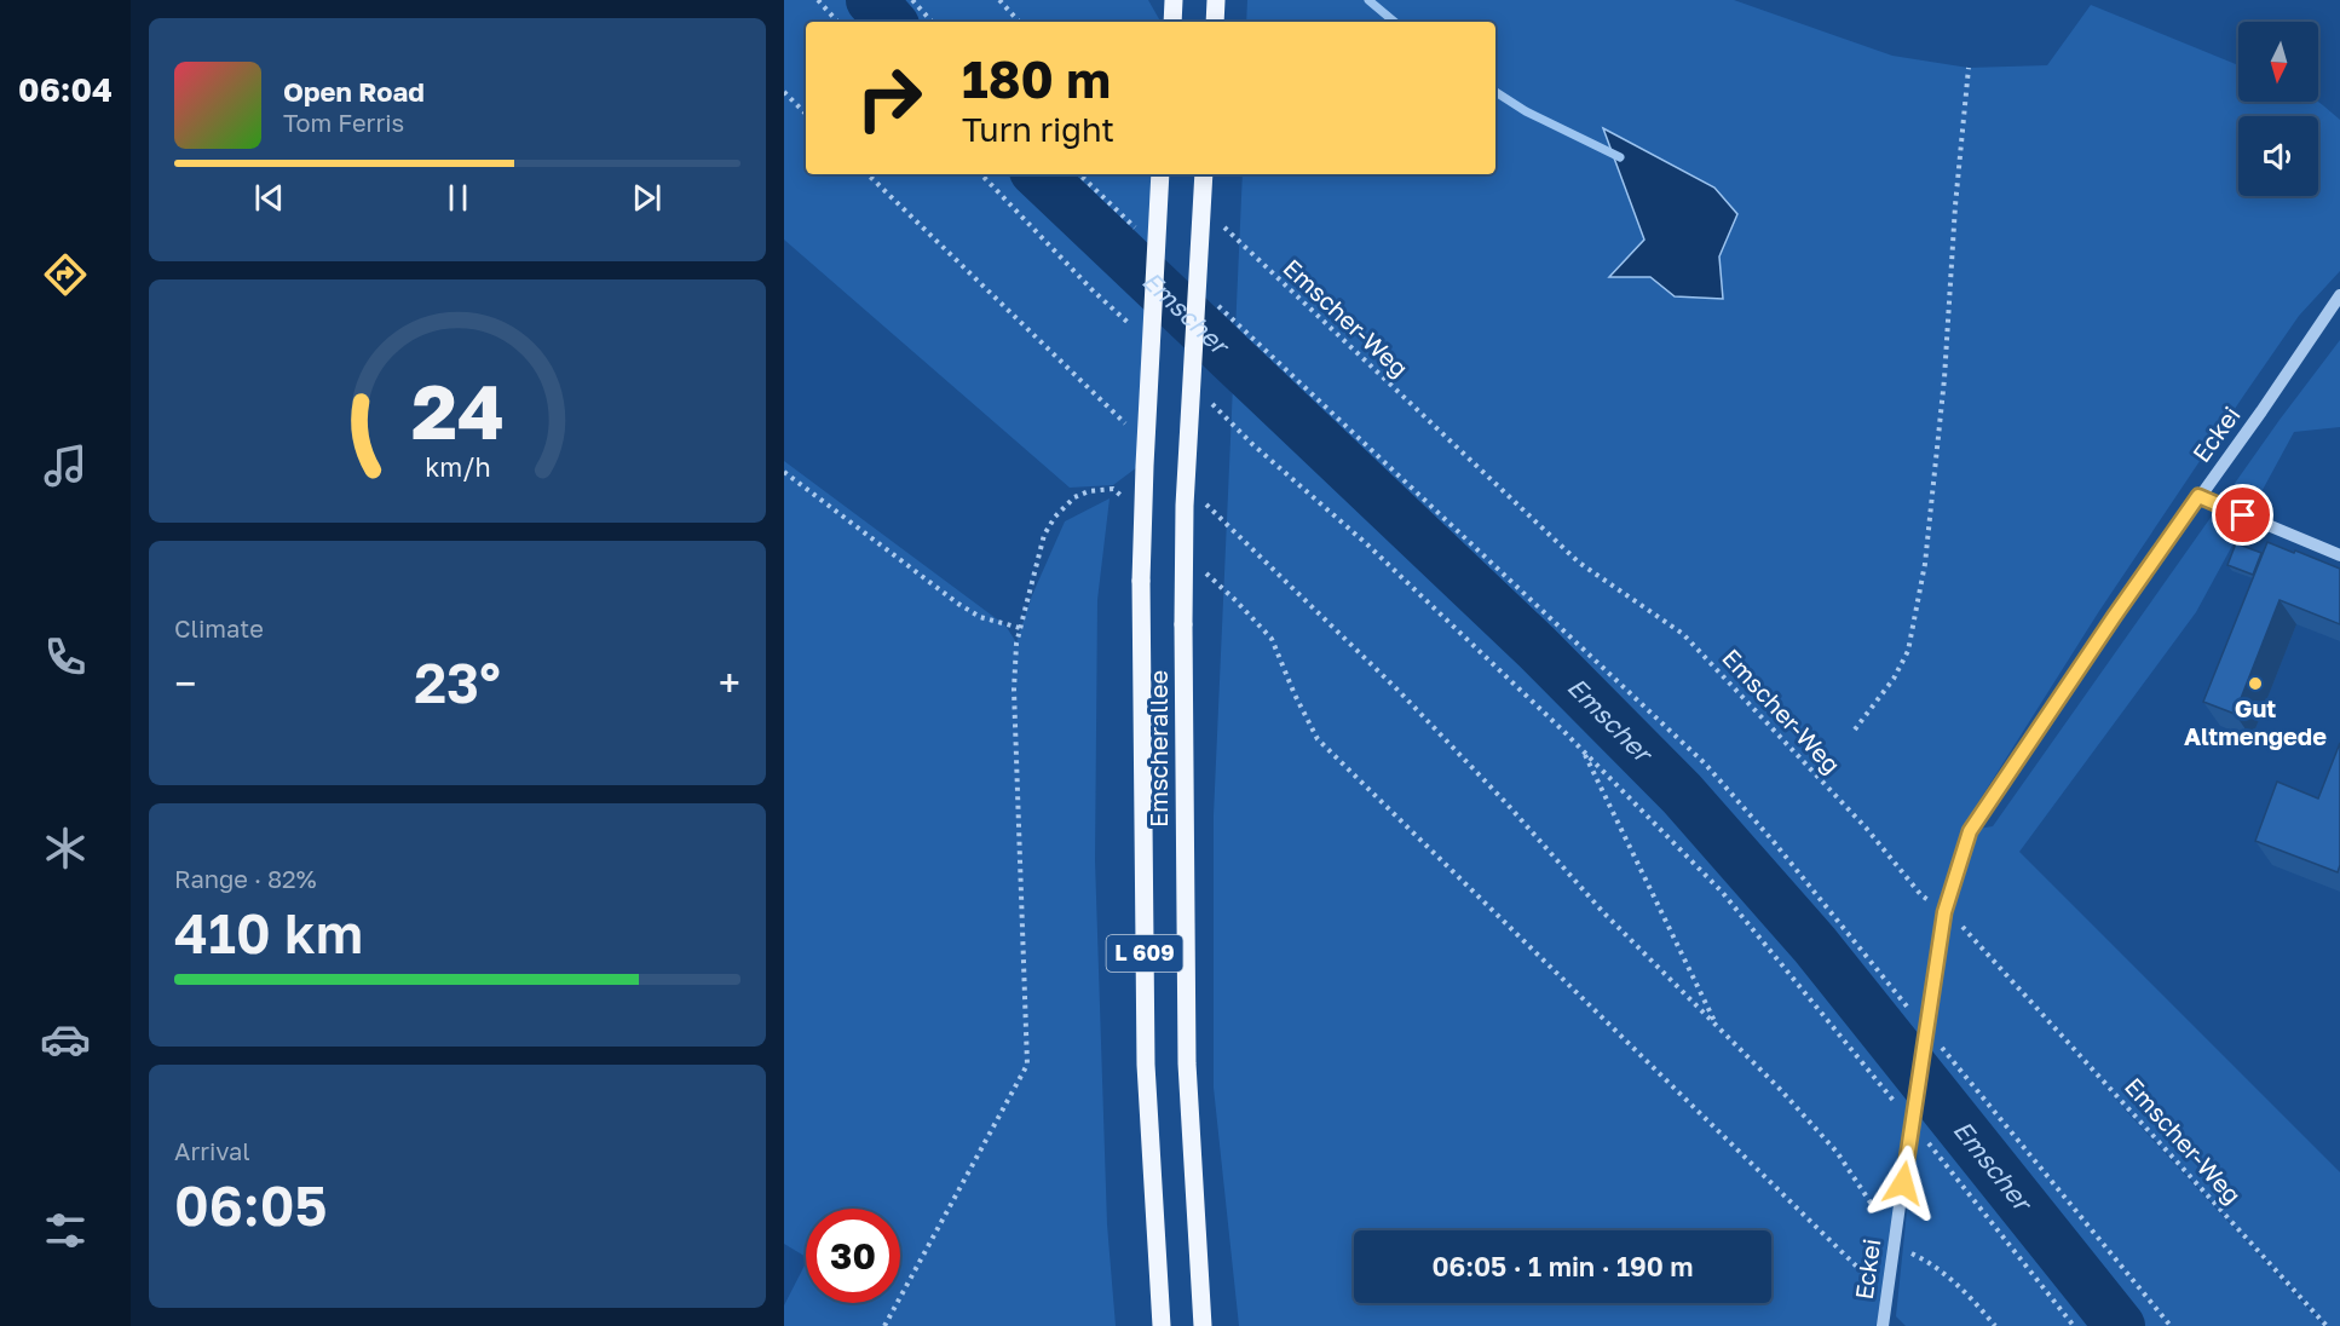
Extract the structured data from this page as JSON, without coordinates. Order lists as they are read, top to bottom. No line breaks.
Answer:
{"streets":{"main road":["Emscherallee","L 609"],"street":["Eckei"],"path":["Emscher-Weg"]},"crossings":[["Emscher-Weg","Eckei"]],"water":["Emscher"],"places":["Gut Altmengede"],"north":"bottom","page":{"tabs":"06:04","turn":["180 m","Turn right"],"song":["Open Road","Tom Ferris"],"tile":["Climate",["Range · 82%","410 km"],["Arrival","06:05"]],"heat":["−","23°","+"],"limit":"30","trip":"06:05 · 1 min · 190 m","gauge":["24","km/h"]}}
